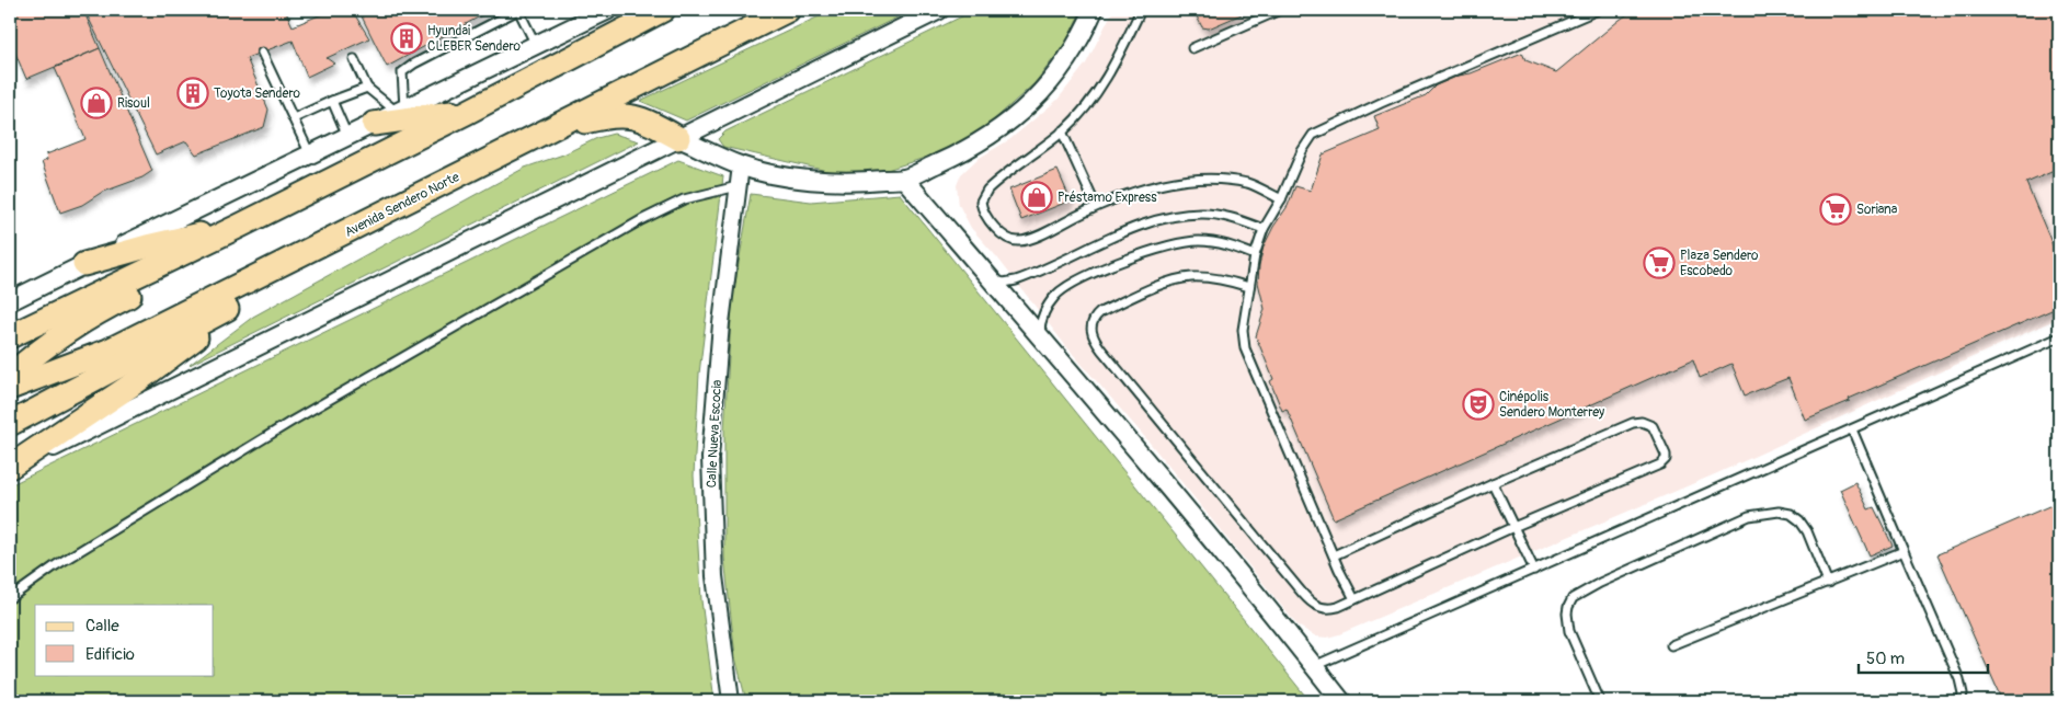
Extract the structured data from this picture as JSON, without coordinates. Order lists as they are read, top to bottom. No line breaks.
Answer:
{"streets":{"main road":["Avenida Sendero Norte"],"street":["Calle Nueva Escocia"]},"places":{"building":["Hyundai CLEBER Sendero","Toyota Sendero"],"shop":["Risoul","Préstamo Express"],"supermarket":["Soriana","Plaza Sendero Escobedo"],"theatre":["Cinépolis Sendero Monterrey"]},"legend":["Calle","Edificio"],"scale_bar":"50 m"}
